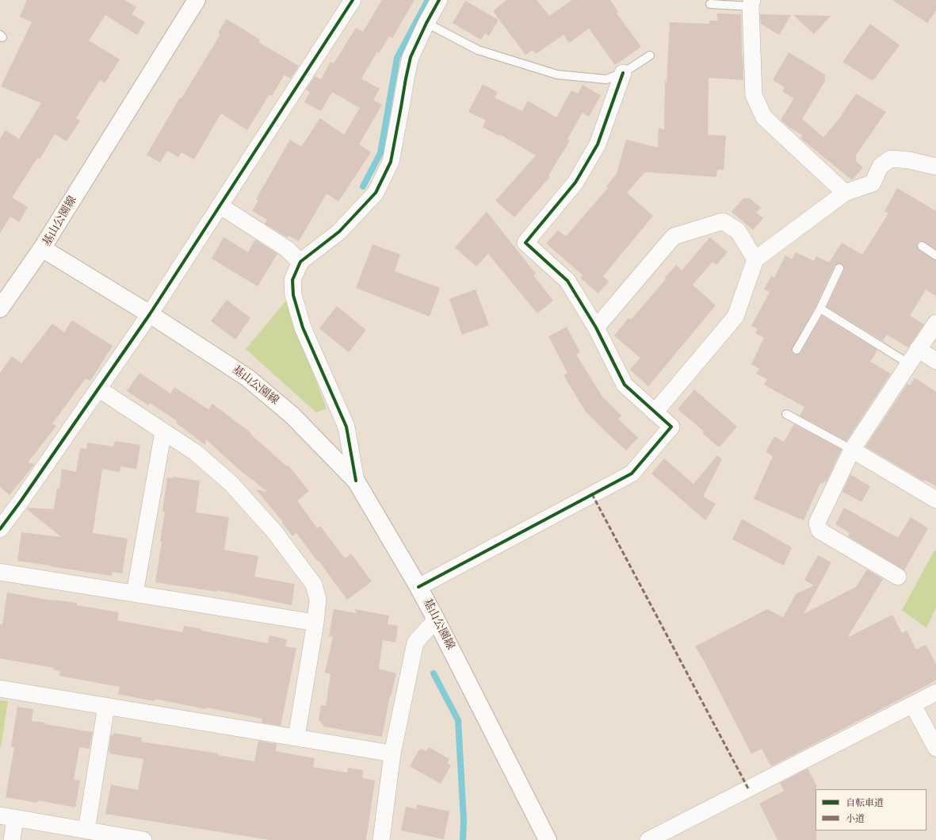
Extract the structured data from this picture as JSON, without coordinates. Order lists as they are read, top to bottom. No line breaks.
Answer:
{"streets":{"main road":["基山公園線"]},"legend":["自転車道","小道"]}
